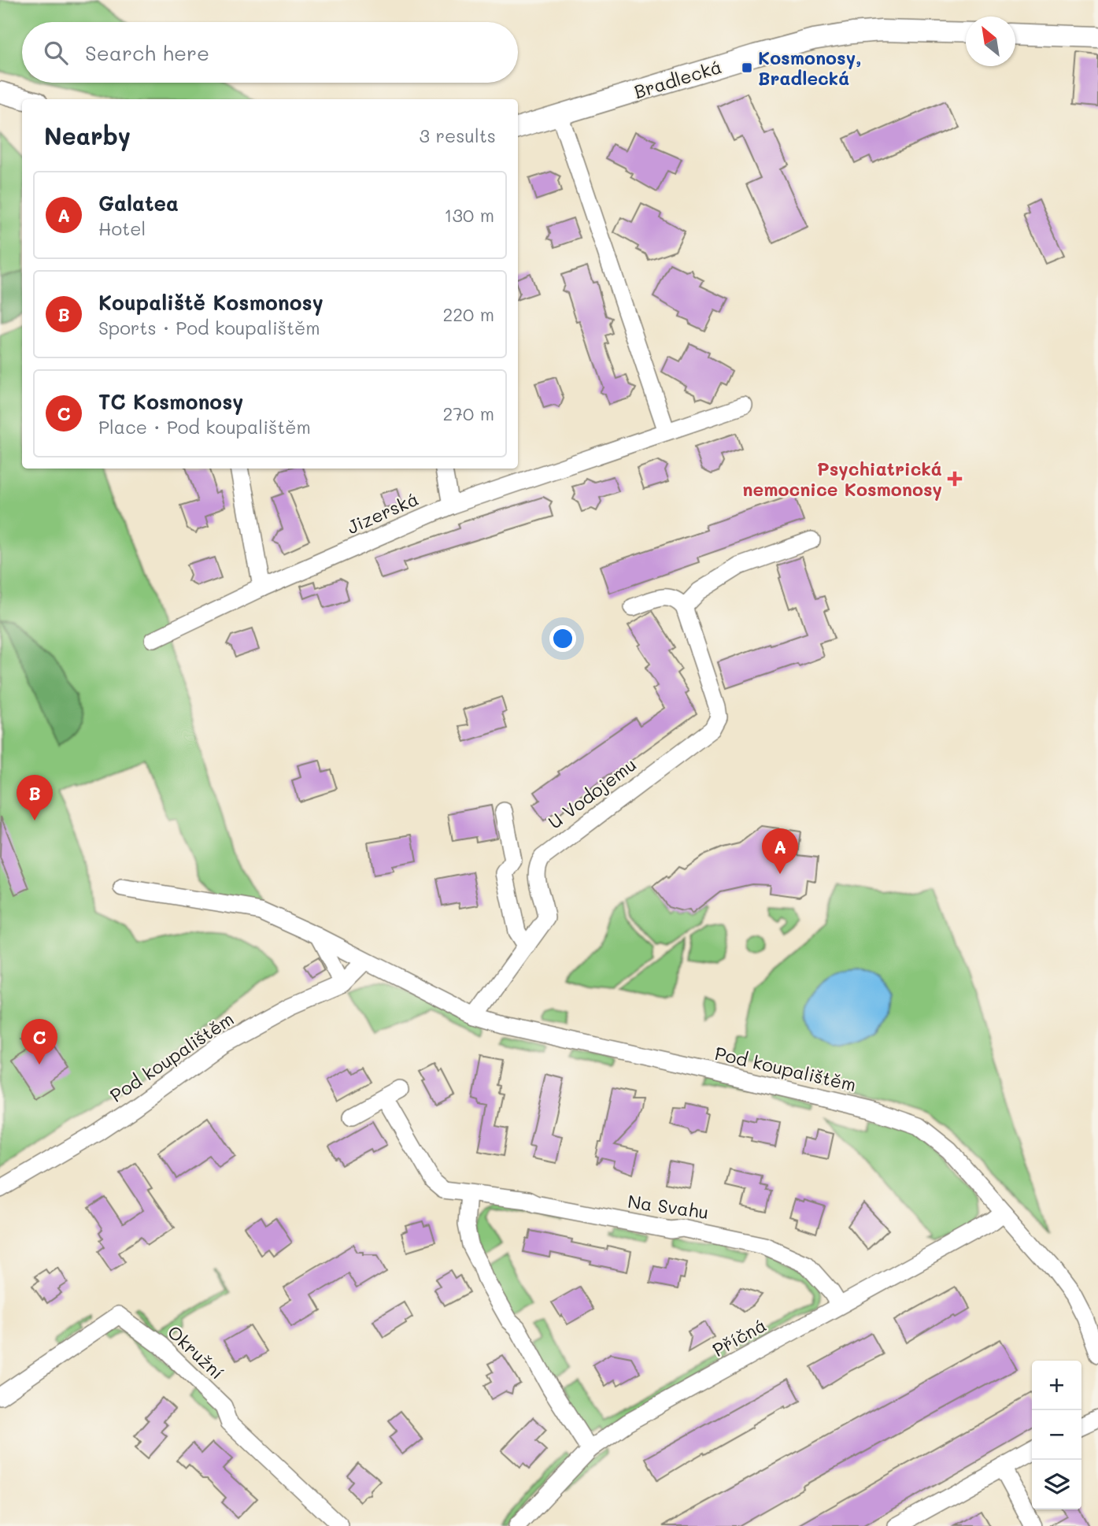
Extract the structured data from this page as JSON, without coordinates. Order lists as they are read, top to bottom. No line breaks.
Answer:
{"streets":{"street":["Bradlecká","Jizerská","U Vodojemu","Pod koupalištěm","Na Svahu","Příčná","Okružní"]},"crossings":[["U Vodojemu","Pod koupalištěm"],["Pod koupalištěm","Příčná"],["Na Svahu","Příčná"]],"places":{"transit":["Kosmonosy, Bradlecká"],"health":["Psychiatrická nemocnice Kosmonosy"]},"north":"top left","page":{"search":"Search here","heading":["Nearby","3 results"],"list":[{"mark":"A","name":"Galatea","note":"Hotel","value":"130 m"},{"mark":"B","name":"Koupaliště Kosmonosy","note":"Sports · Pod koupalištěm","value":"220 m"},{"mark":"C","name":"TC Kosmonosy","note":"Place · Pod koupalištěm","value":"270 m"}],"pins":["B","A","C"],"map_buttons":["+","−"]}}
